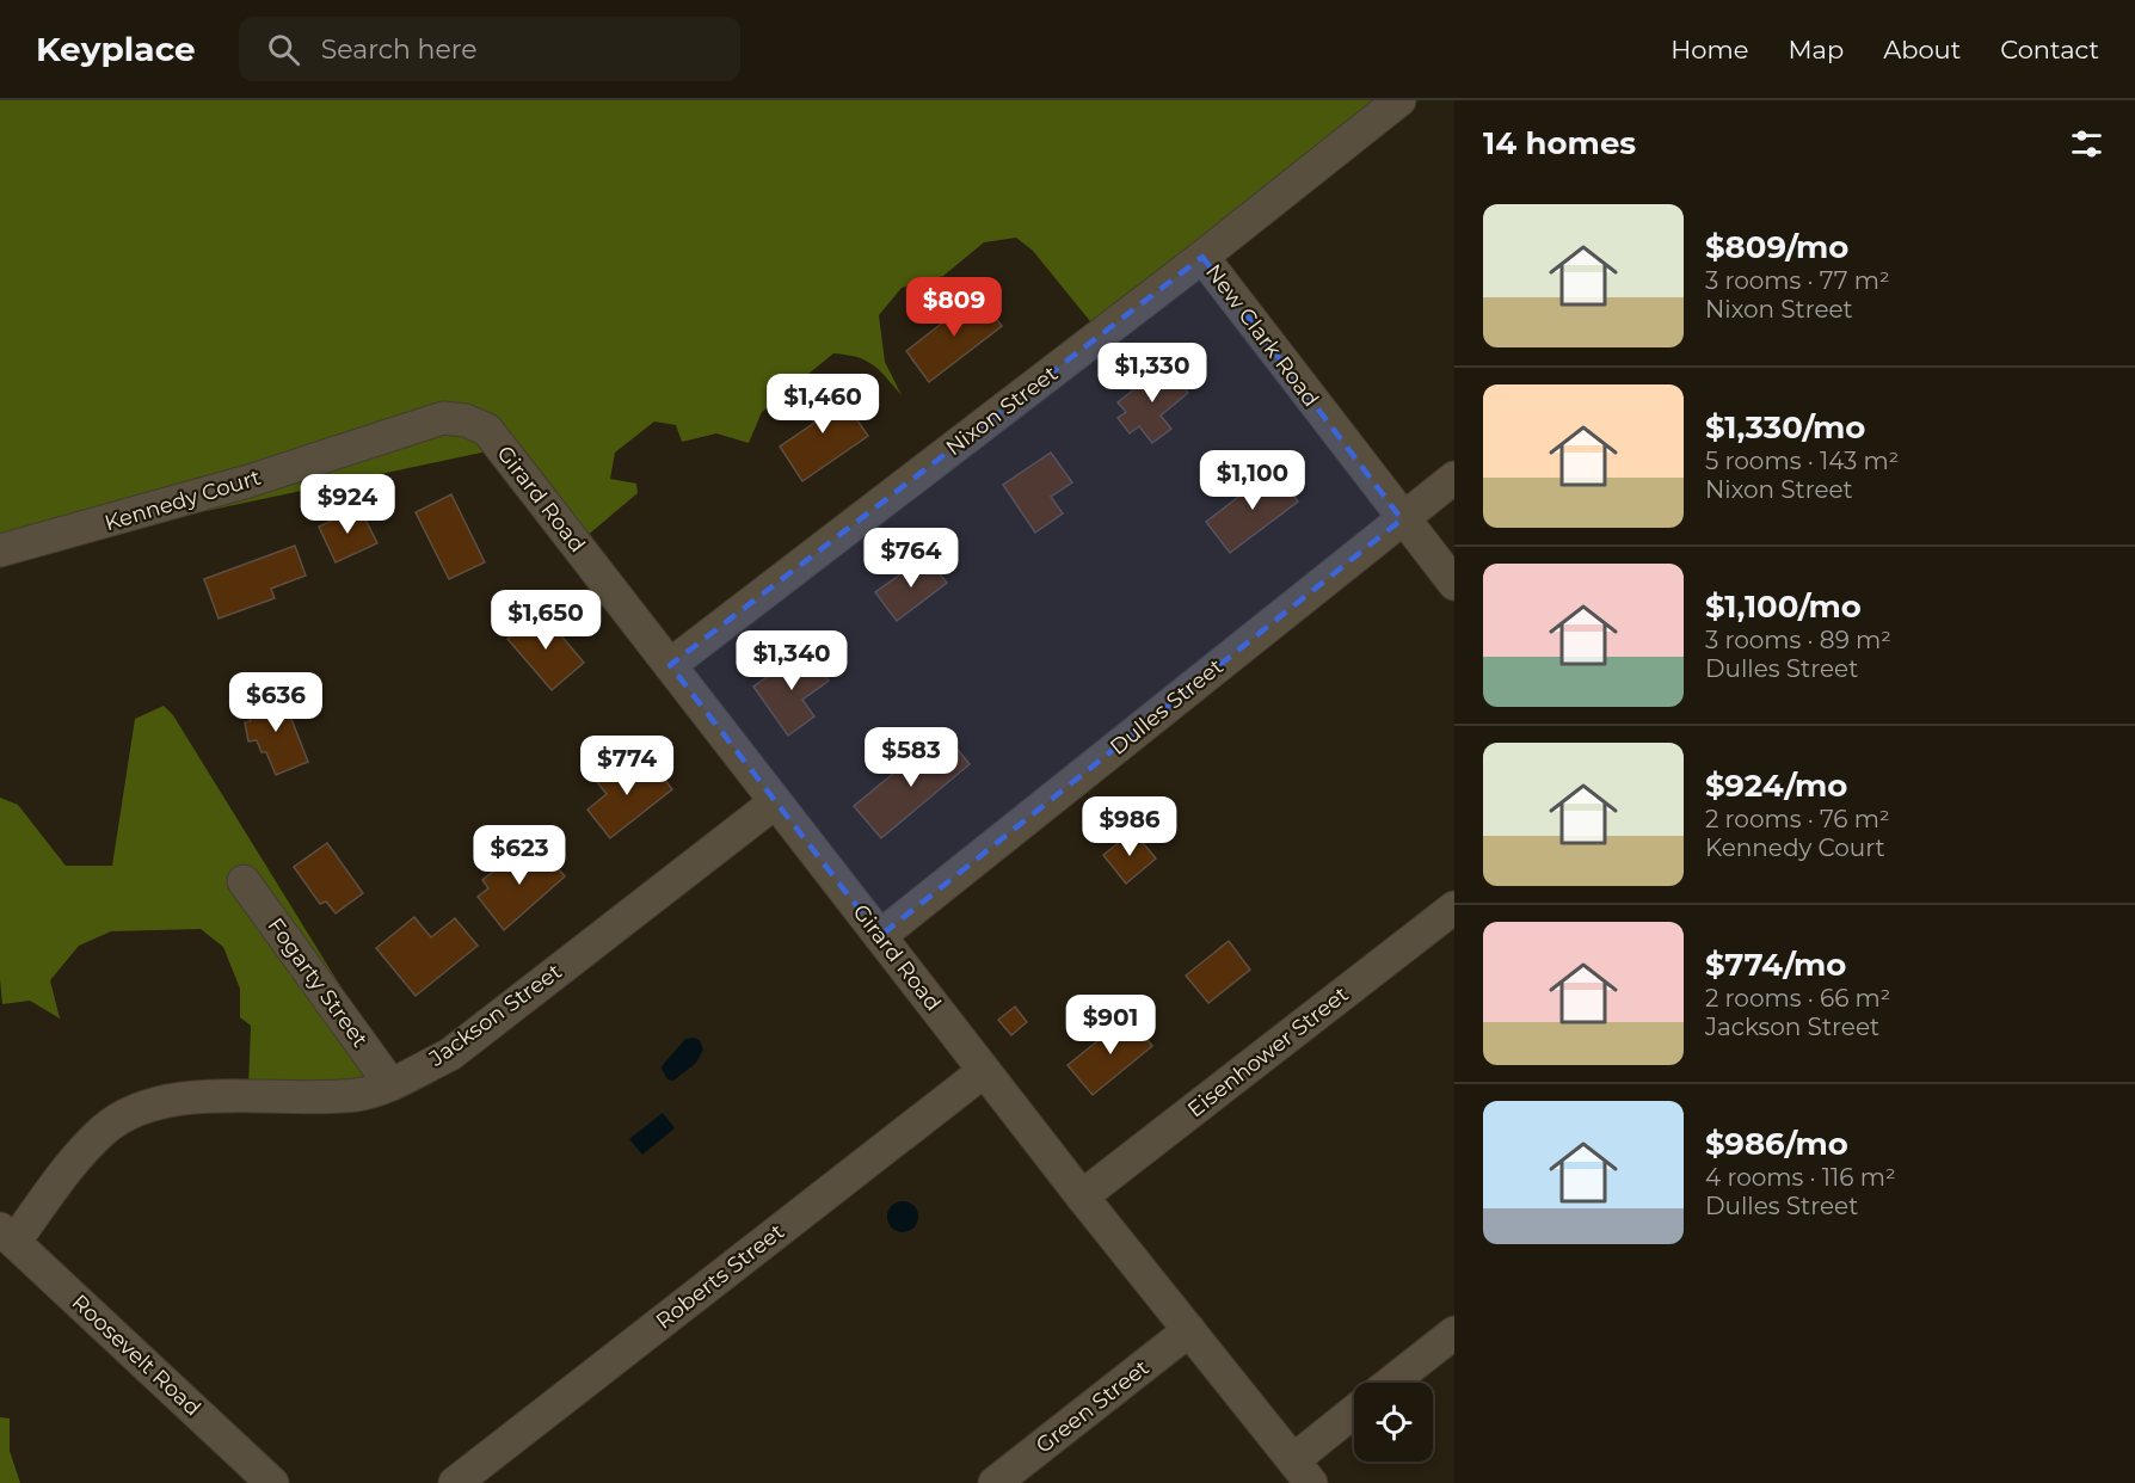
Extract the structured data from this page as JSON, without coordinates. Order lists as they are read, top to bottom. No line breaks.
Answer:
{"streets":{"street":["New Clark Road","Nixon Street","Girard Road","Kennedy Court","Dulles Street","Fogarty Street","Jackson Street","Eisenhower Street","Roberts Street","Roosevelt Road","Green Street"]},"crossings":[["New Clark Road","Nixon Street"],["New Clark Road","Dulles Street"],["Nixon Street","Girard Road"],["Girard Road","Kennedy Court"],["Girard Road","Dulles Street"],["Girard Road","Jackson Street"],["Girard Road","Eisenhower Street"],["Girard Road","Roberts Street"],["Girard Road","Green Street"],["Fogarty Street","Jackson Street"],["Jackson Street","Roosevelt Road"]],"page":{"header":"Keyplace","search":"Search here","nav":["Home","Map","About","Contact"],"heading":"14 homes","list":[{"name":"$809/mo","note":"3 rooms · 77 m² · Nixon Street"},{"name":"$1,330/mo","note":"5 rooms · 143 m² · Nixon Street"},{"name":"$1,100/mo","note":"3 rooms · 89 m² · Dulles Street"},{"name":"$924/mo","note":"2 rooms · 76 m² · Kennedy Court"},{"name":"$774/mo","note":"2 rooms · 66 m² · Jackson Street"},{"name":"$986/mo","note":"4 rooms · 116 m² · Dulles Street"}],"price":["$809","$1,330","$1,460","$1,100","$924","$764","$1,650","$1,340","$636","$583","$774","$986","$623","$901"]}}
